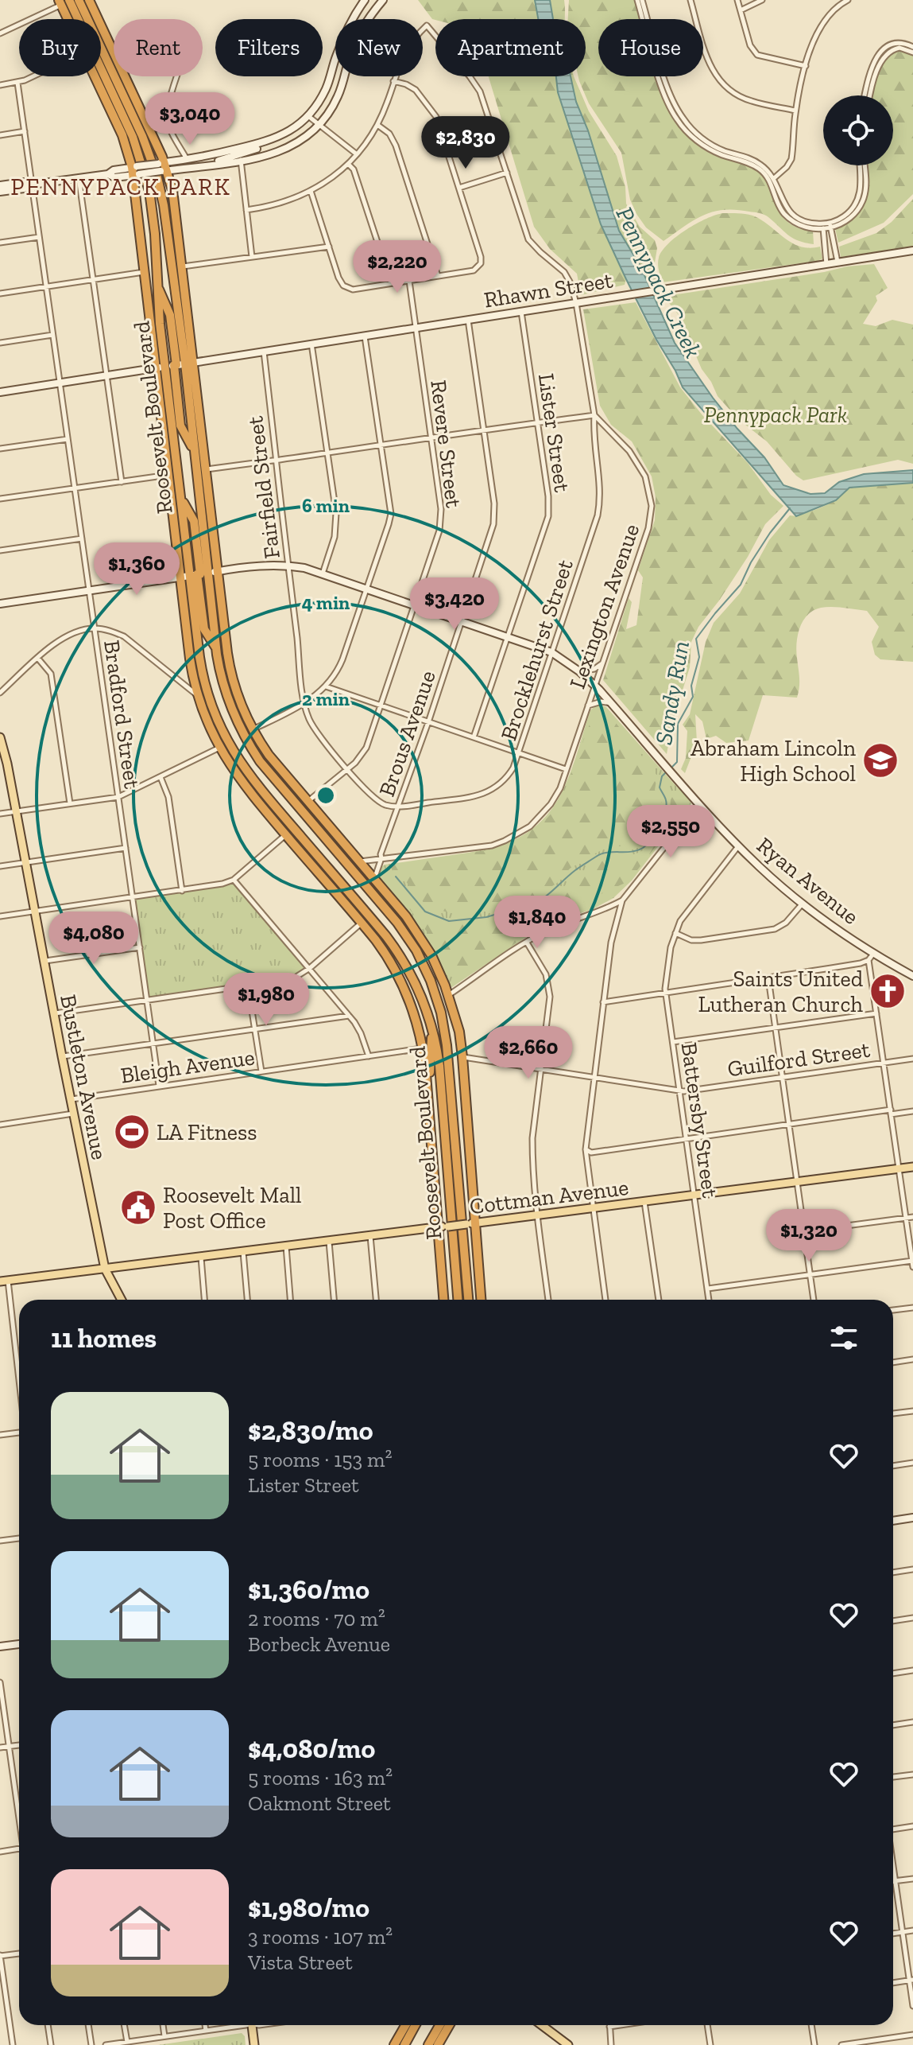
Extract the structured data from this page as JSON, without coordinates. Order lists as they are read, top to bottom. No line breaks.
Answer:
{"streets":{"highway":["Roosevelt Boulevard"],"main road":["Rhawn Street","Ryan Avenue","Bustleton Avenue","Cottman Avenue"],"street":["Lister Street","Revere Street","Fairfield Street","Lexington Avenue","Brocklehurst Street","Bradford Street","Brous Avenue","Guilford Street","Bleigh Avenue","Battersby Street"]},"crossings":[["Rhawn Street","Roosevelt Boulevard"],["Rhawn Street","Lister Street"],["Rhawn Street","Revere Street"],["Rhawn Street","Fairfield Street"],["Rhawn Street","Bradford Street"],["Rhawn Street","Brous Avenue"],["Roosevelt Boulevard","Revere Street"],["Roosevelt Boulevard","Lexington Avenue"],["Roosevelt Boulevard","Ryan Avenue"],["Roosevelt Boulevard","Guilford Street"],["Roosevelt Boulevard","Bleigh Avenue"],["Roosevelt Boulevard","Cottman Avenue"],["Lister Street","Ryan Avenue"],["Revere Street","Fairfield Street"],["Revere Street","Ryan Avenue"],["Fairfield Street","Brocklehurst Street"],["Fairfield Street","Brous Avenue"],["Fairfield Street","Ryan Avenue"],["Lexington Avenue","Brocklehurst Street"],["Lexington Avenue","Brous Avenue"],["Lexington Avenue","Ryan Avenue"],["Brocklehurst Street","Brous Avenue"],["Brocklehurst Street","Ryan Avenue"],["Bradford Street","Ryan Avenue"],["Bradford Street","Bleigh Avenue"],["Brous Avenue","Ryan Avenue"],["Ryan Avenue","Battersby Street"],["Guilford Street","Battersby Street"],["Bleigh Avenue","Bustleton Avenue"],["Bustleton Avenue","Cottman Avenue"],["Battersby Street","Cottman Avenue"]],"districts":["PENNYPACK PARK"],"water":["Pennypack Creek","Sandy Run"],"parks":["Pennypack Park"],"places":{"school or university":["Abraham Lincoln High School"],"church":["Saints United Lutheran Church"],"sports":["LA Fitness"],"public building":["Roosevelt Mall Post Office"]},"page":{"chip":["Buy","Rent","Filters","New","Apartment","House"],"price":["$3,040","$2,830","$2,220","$1,360","$3,420","$2,550","$1,840","$4,080","$1,980","$2,660","$1,320"],"heading":"11 homes","list":[{"name":"$2,830/mo","note":"5 rooms · 153 m² · Lister Street"},{"name":"$1,360/mo","note":"2 rooms · 70 m² · Borbeck Avenue"},{"name":"$4,080/mo","note":"5 rooms · 163 m² · Oakmont Street"},{"name":"$1,980/mo","note":"3 rooms · 107 m² · Vista Street"}]},"rings":["6 min","4 min","2 min"]}
